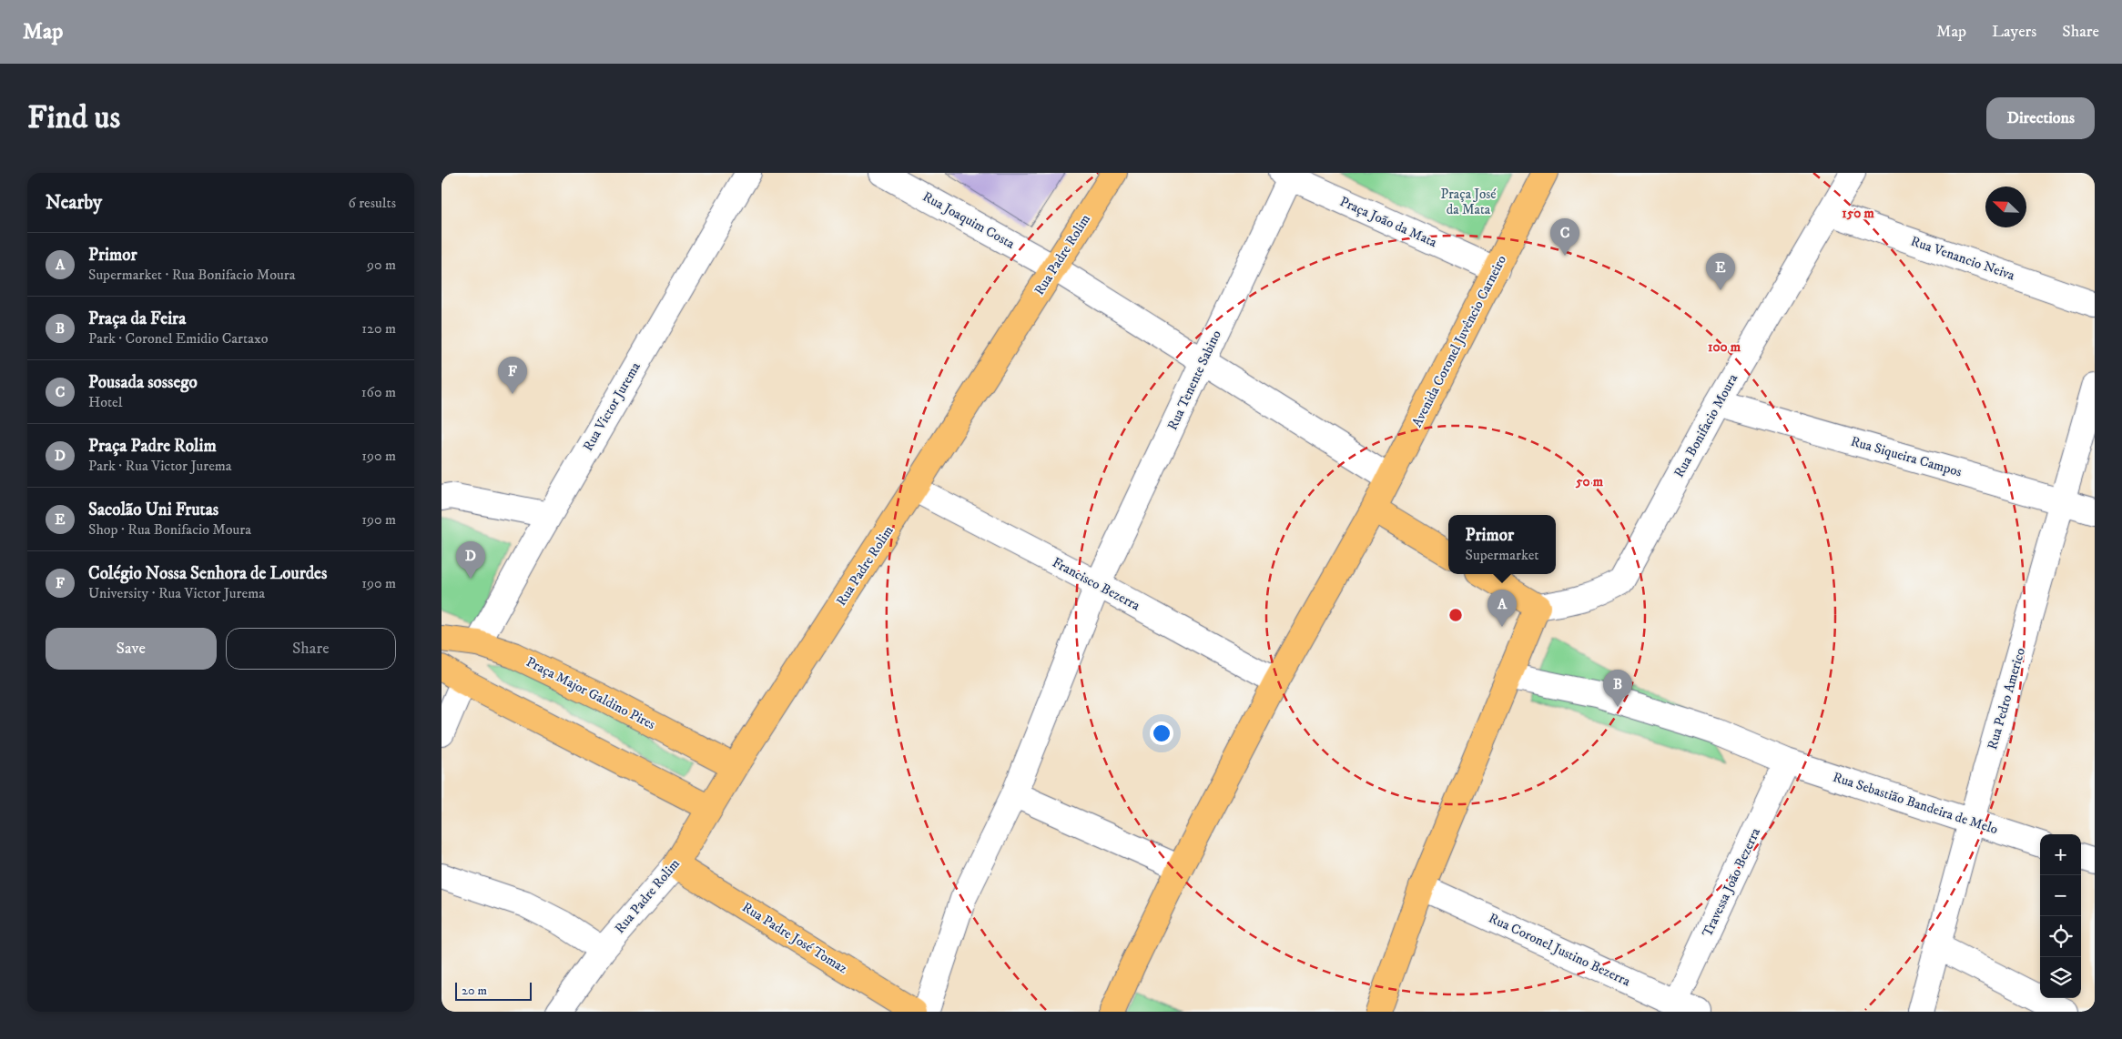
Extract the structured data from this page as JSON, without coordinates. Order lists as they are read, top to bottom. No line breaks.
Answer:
{"streets":{"main road":["Rua Padre Rolim","Avenida Coronel Juvêncio Carneiro","Praça Major Galdino Pires","Rua Padre José Tomaz"],"street":["Rua Joaquim Costa","Praça João da Mata","Rua Venancio Neiva","Rua Tenente Sabino","Rua Victor Jurema","Rua Bonifacio Moura","Rua Siqueira Campos","Francisco Bezerra","Rua Pedro Americo","Rua Sebastião Bandeira de Melo","Travessa João Bezerra","Rua Coronel Justino Bezerra"]},"crossings":[["Rua Joaquim Costa","Rua Padre Rolim"],["Rua Joaquim Costa","Avenida Coronel Juvêncio Carneiro"],["Rua Joaquim Costa","Rua Tenente Sabino"],["Praça João da Mata","Avenida Coronel Juvêncio Carneiro"],["Praça João da Mata","Rua Tenente Sabino"],["Rua Padre Rolim","Francisco Bezerra"],["Rua Padre Rolim","Praça Major Galdino Pires"],["Rua Padre Rolim","Rua Padre José Tomaz"],["Rua Venancio Neiva","Rua Bonifacio Moura"],["Avenida Coronel Juvêncio Carneiro","Francisco Bezerra"],["Rua Tenente Sabino","Francisco Bezerra"],["Rua Victor Jurema","Praça Major Galdino Pires"],["Rua Bonifacio Moura","Rua Siqueira Campos"],["Rua Siqueira Campos","Rua Pedro Americo"],["Rua Pedro Americo","Rua Sebastião Bandeira de Melo"],["Rua Sebastião Bandeira de Melo","Travessa João Bezerra"],["Travessa João Bezerra","Rua Coronel Justino Bezerra"]],"parks":["Praça José da Mata"],"scale_bar":"20 m","north":"top left","page":{"header":"Map","nav":["Map","Layers","Share"],"buttons":["Directions",["Save","Share"]],"title":"Find us","heading":["Nearby","6 results"],"pins":["C","E","F","D","A","B"],"list":[{"mark":"A","name":"Primor","note":"Supermarket · Rua Bonifacio Moura","value":"90 m"},{"mark":"B","name":"Praça da Feira","note":"Park · Coronel Emidio Cartaxo","value":"120 m"},{"mark":"C","name":"Pousada sossego","note":"Hotel","value":"160 m"},{"mark":"D","name":"Praça Padre Rolim","note":"Park · Rua Victor Jurema","value":"190 m"},{"mark":"E","name":"Sacolão Uni Frutas","note":"Shop · Rua Bonifacio Moura","value":"190 m"},{"mark":"F","name":"Colégio Nossa Senhora de Lourdes","note":"University · Rua Victor Jurema","value":"190 m"}],"popup":["Primor","Supermarket"],"map_buttons":["+","−"],"scale":"20 m"},"rings":["150 m","100 m","50 m"]}
